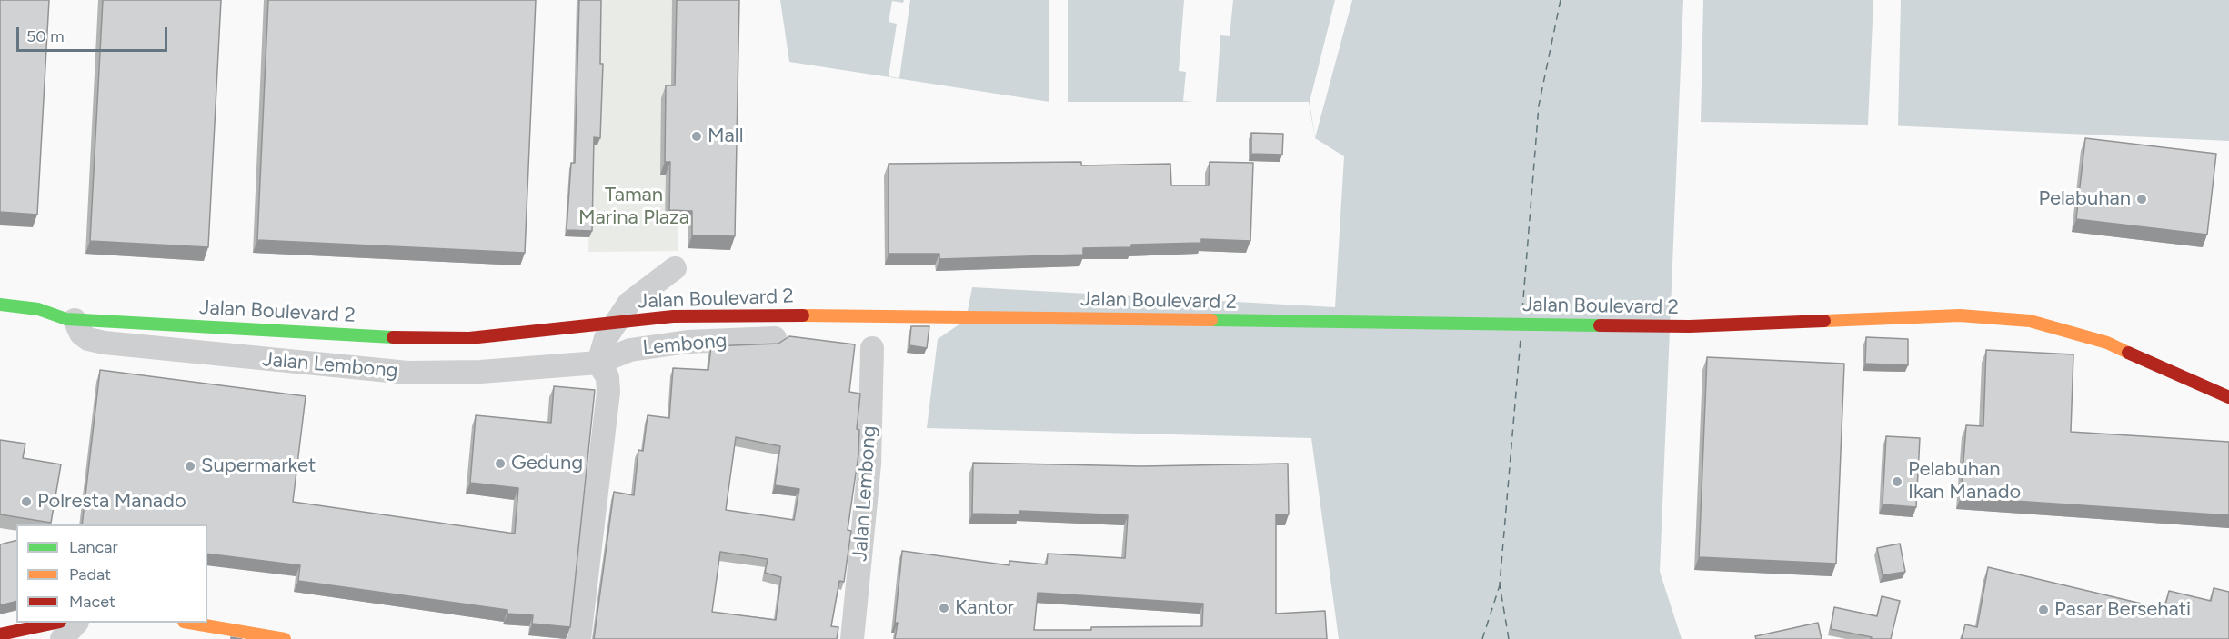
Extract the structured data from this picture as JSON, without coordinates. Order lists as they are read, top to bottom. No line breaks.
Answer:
{"streets":{"main road":["Jalan Boulevard 2"],"street":["Lembong","Jalan Lembong"]},"crossings":[["Jalan Boulevard 2","Jalan Lembong"],["Lembong","Jalan Lembong"]],"parks":["Taman Marina Plaza"],"places":["Mall","Pelabuhan","Gedung","Supermarket","Pelabuhan Ikan Manado","Polresta Manado","Kantor","Pasar Bersehati"],"legend":["Lancar","Padat","Macet"],"scale_bar":"50 m"}
